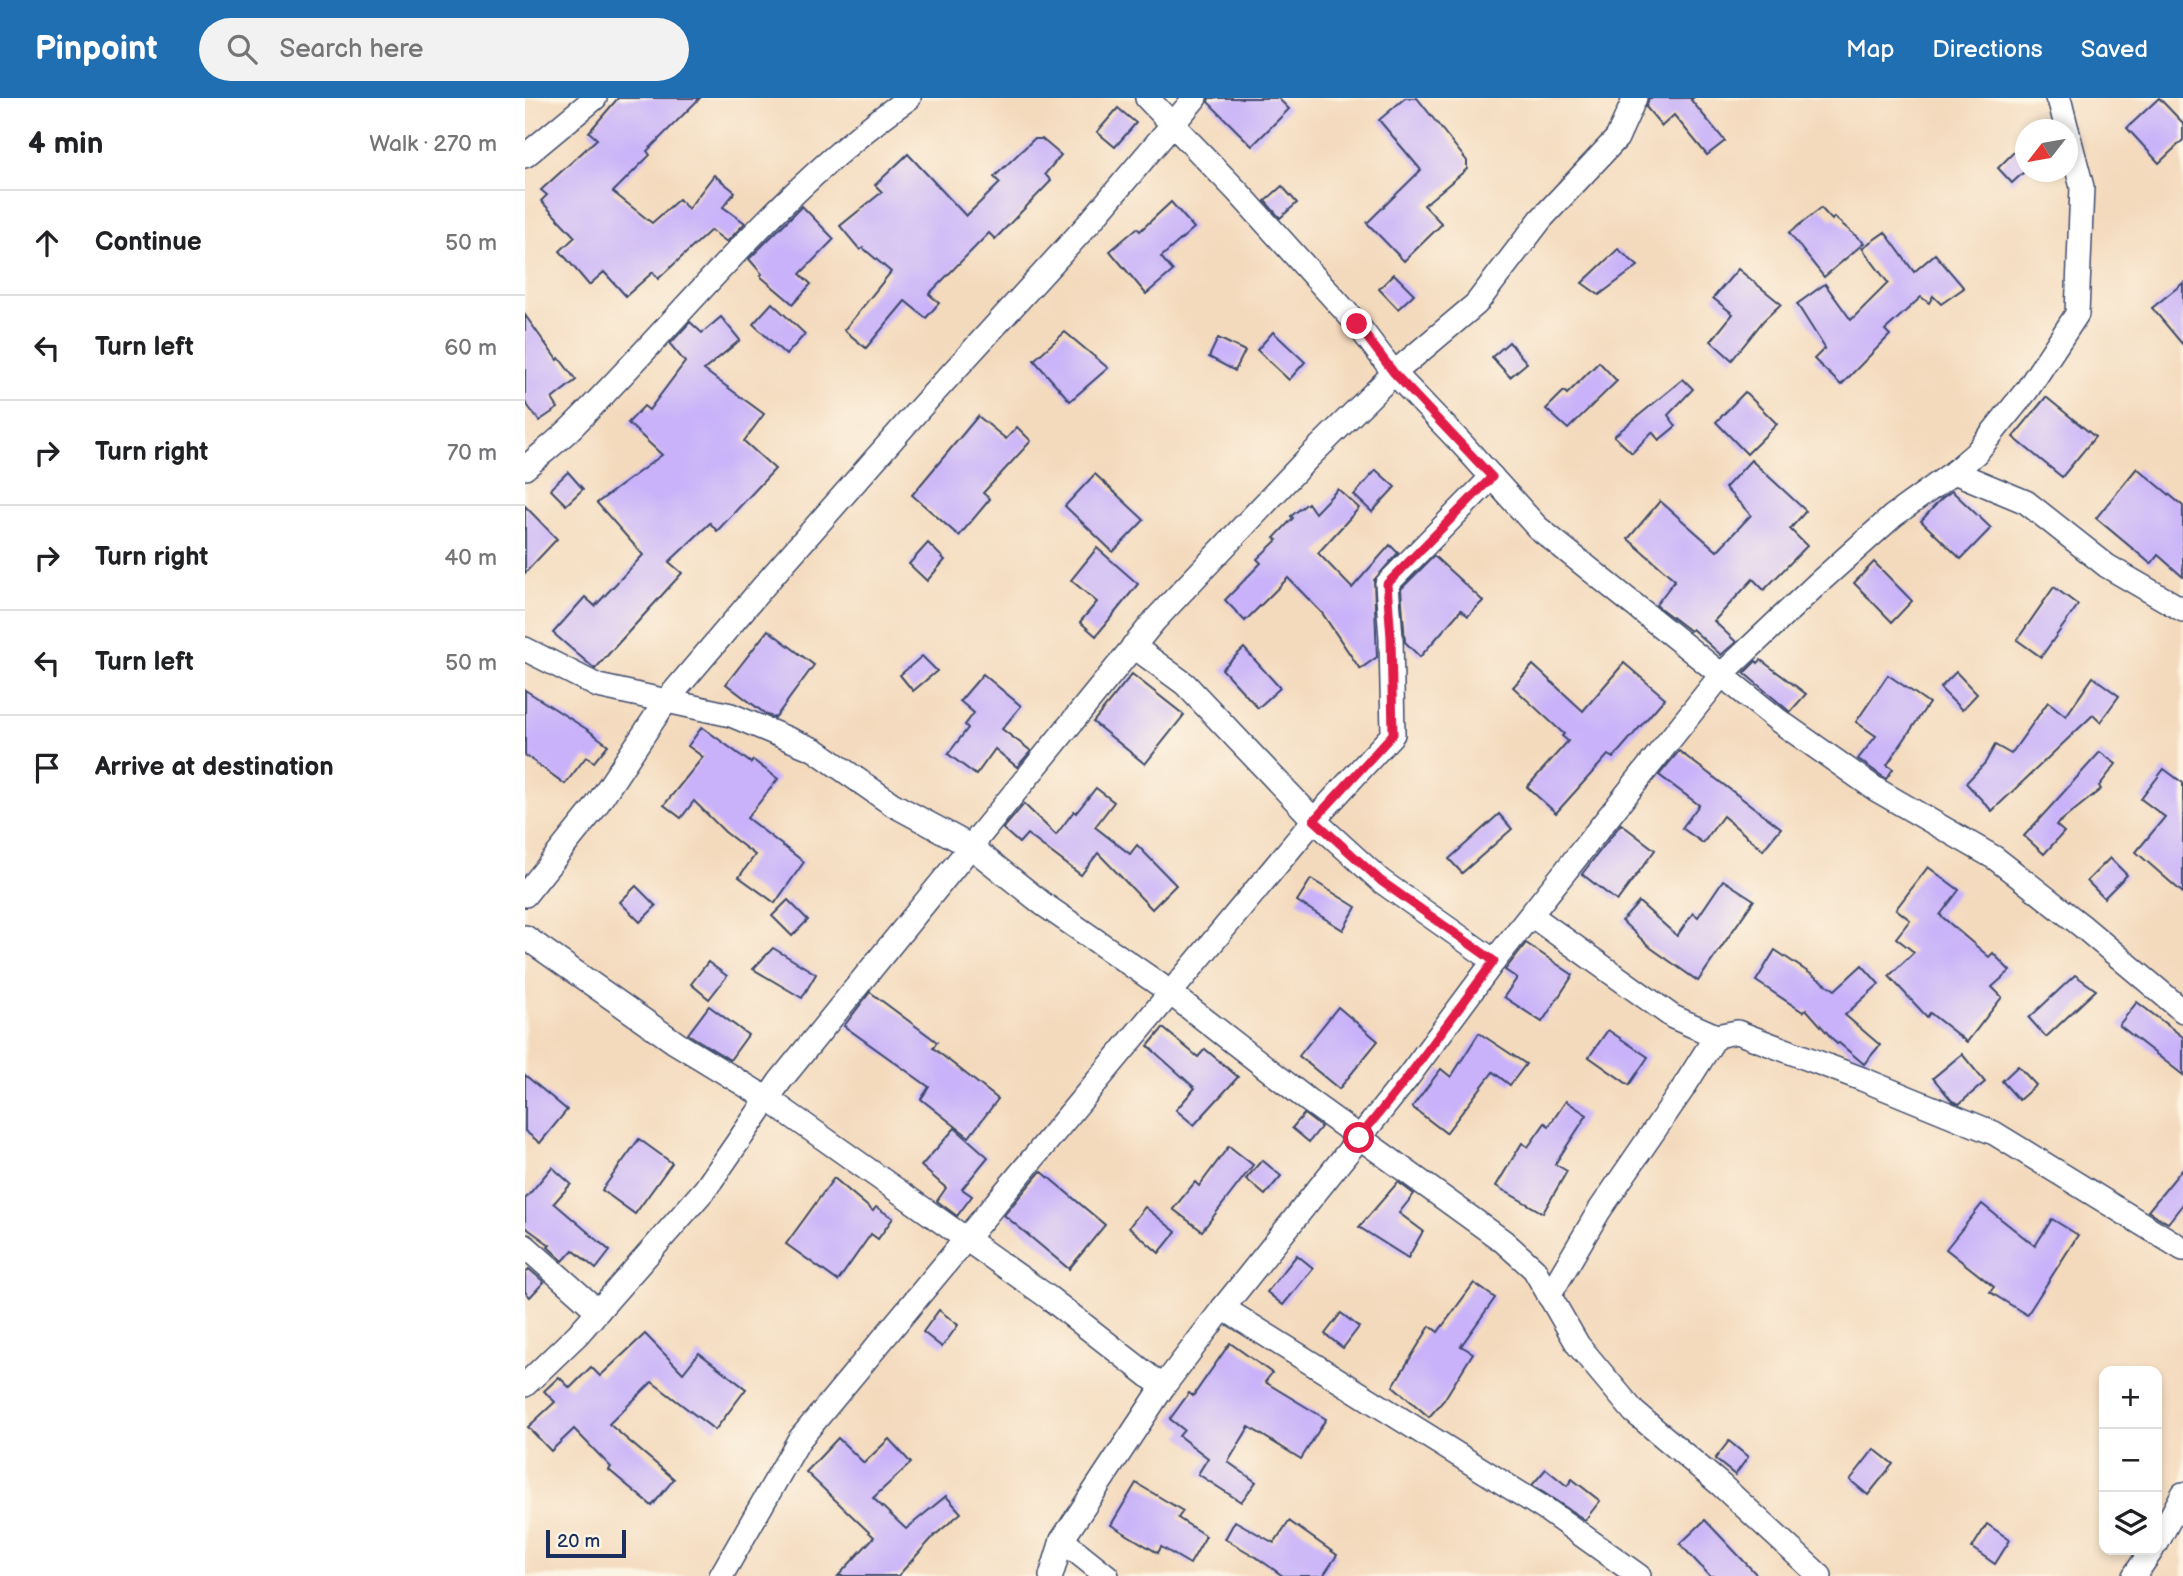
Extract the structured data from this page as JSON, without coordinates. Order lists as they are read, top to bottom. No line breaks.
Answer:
{"scale_bar":"20 m","north":"bottom left","page":{"header":"Pinpoint","search":"Search here","nav":["Map","Directions","Saved"],"heading":["4 min","Walk · 270 m"],"list":[["Continue","50 m"],["Turn left","60 m"],["Turn right","70 m"],["Turn right","40 m"],["Turn left","50 m"],"Arrive at destination"],"map_buttons":["+","−"],"scale":"20 m"}}
